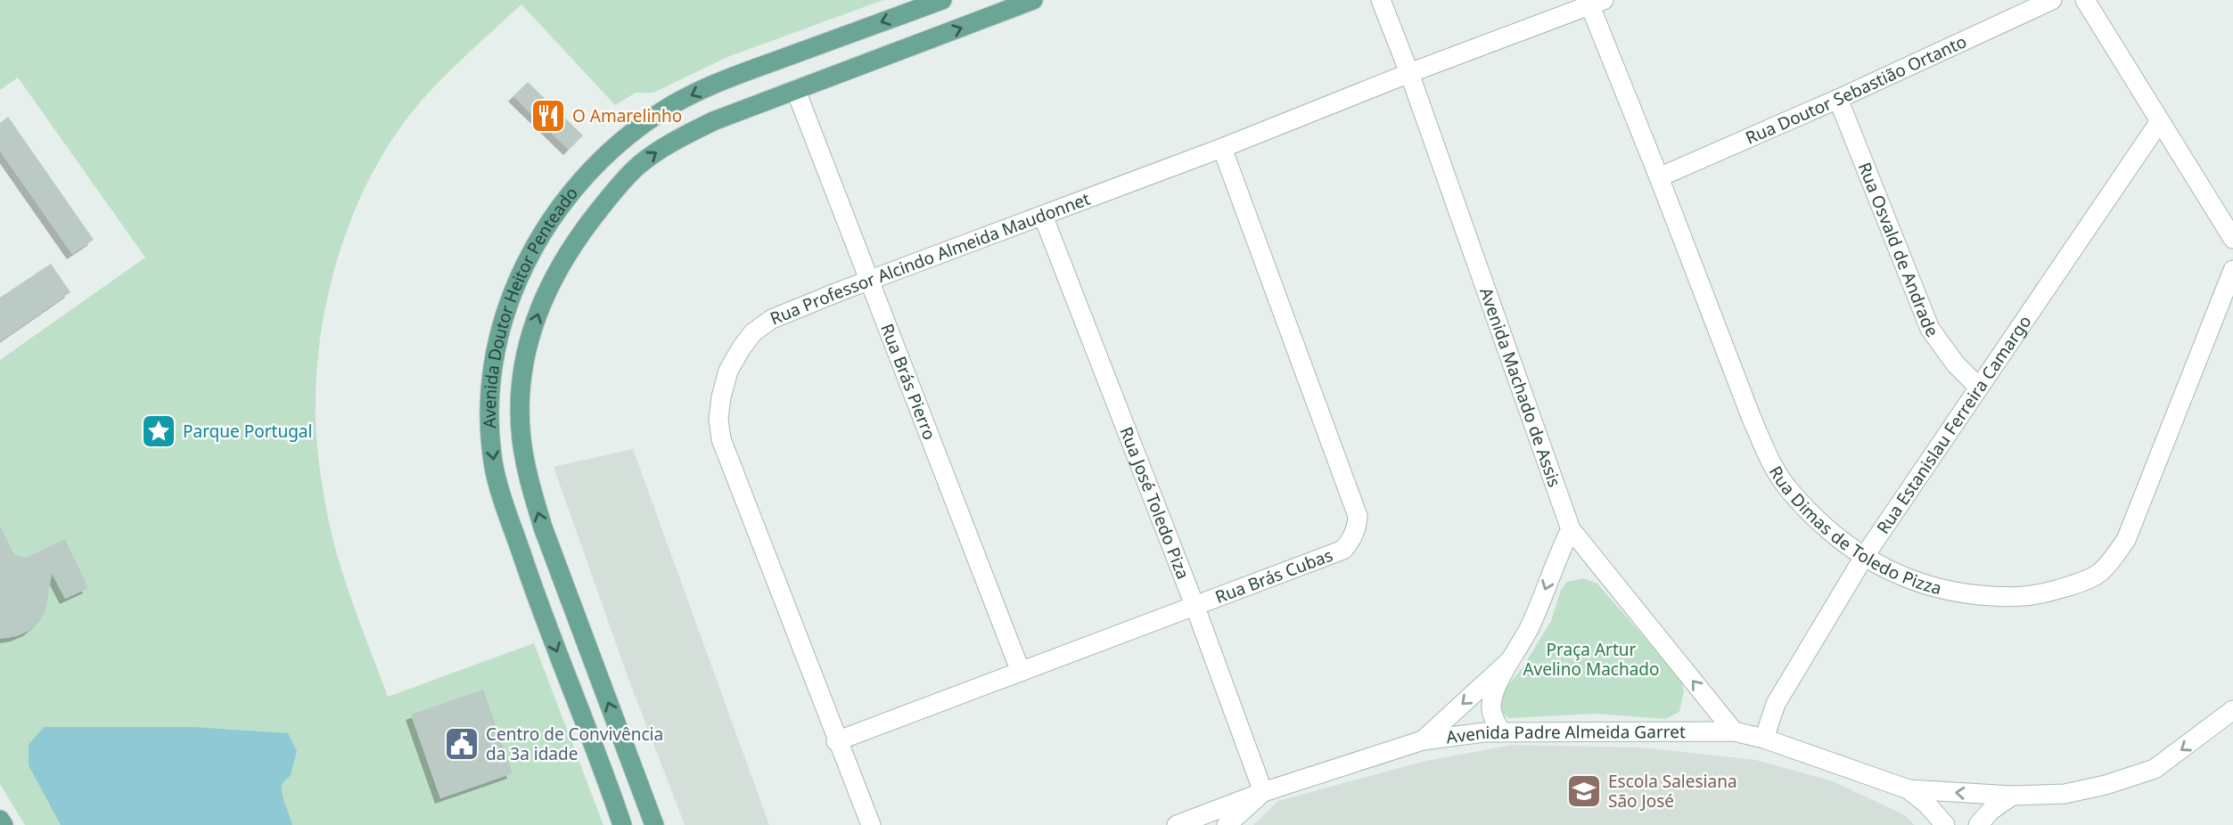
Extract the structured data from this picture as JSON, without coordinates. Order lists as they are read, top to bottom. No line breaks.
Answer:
{"streets":{"main road":["Avenida Doutor Heitor Penteado"],"street":["Rua Doutor Sebastião Ortanto","Rua Osvald de Andrade","Rua Professor Alcindo Almeida Maudonnet","Rua Brás Pierro","Avenida Machado de Assis","Rua Estanislau Ferreira Camargo","Rua José Toledo Piza","Rua Dimas de Toledo Pizza","Rua Brás Cubas","Avenida Padre Almeida Garret"]},"crossings":[["Rua Doutor Sebastião Ortanto","Rua Osvald de Andrade"],["Rua Doutor Sebastião Ortanto","Rua Dimas de Toledo Pizza"],["Rua Osvald de Andrade","Rua Estanislau Ferreira Camargo"],["Rua Professor Alcindo Almeida Maudonnet","Rua Brás Pierro"],["Rua Professor Alcindo Almeida Maudonnet","Avenida Machado de Assis"],["Rua Professor Alcindo Almeida Maudonnet","Rua José Toledo Piza"],["Rua Professor Alcindo Almeida Maudonnet","Rua Dimas de Toledo Pizza"],["Rua Professor Alcindo Almeida Maudonnet","Rua Brás Cubas"],["Avenida Doutor Heitor Penteado","Rua Brás Pierro"],["Rua Brás Pierro","Rua Brás Cubas"],["Avenida Machado de Assis","Avenida Padre Almeida Garret"],["Rua Estanislau Ferreira Camargo","Rua Dimas de Toledo Pizza"],["Rua Estanislau Ferreira Camargo","Avenida Padre Almeida Garret"],["Rua José Toledo Piza","Rua Brás Cubas"],["Rua José Toledo Piza","Avenida Padre Almeida Garret"]],"parks":["Praça Artur Avelino Machado"],"places":{"restaurant":["O Amarelinho"],"place":["Parque Portugal"],"public building":["Centro de Convivência da 3a idade"],"school or university":["Escola Salesiana São José"]}}
